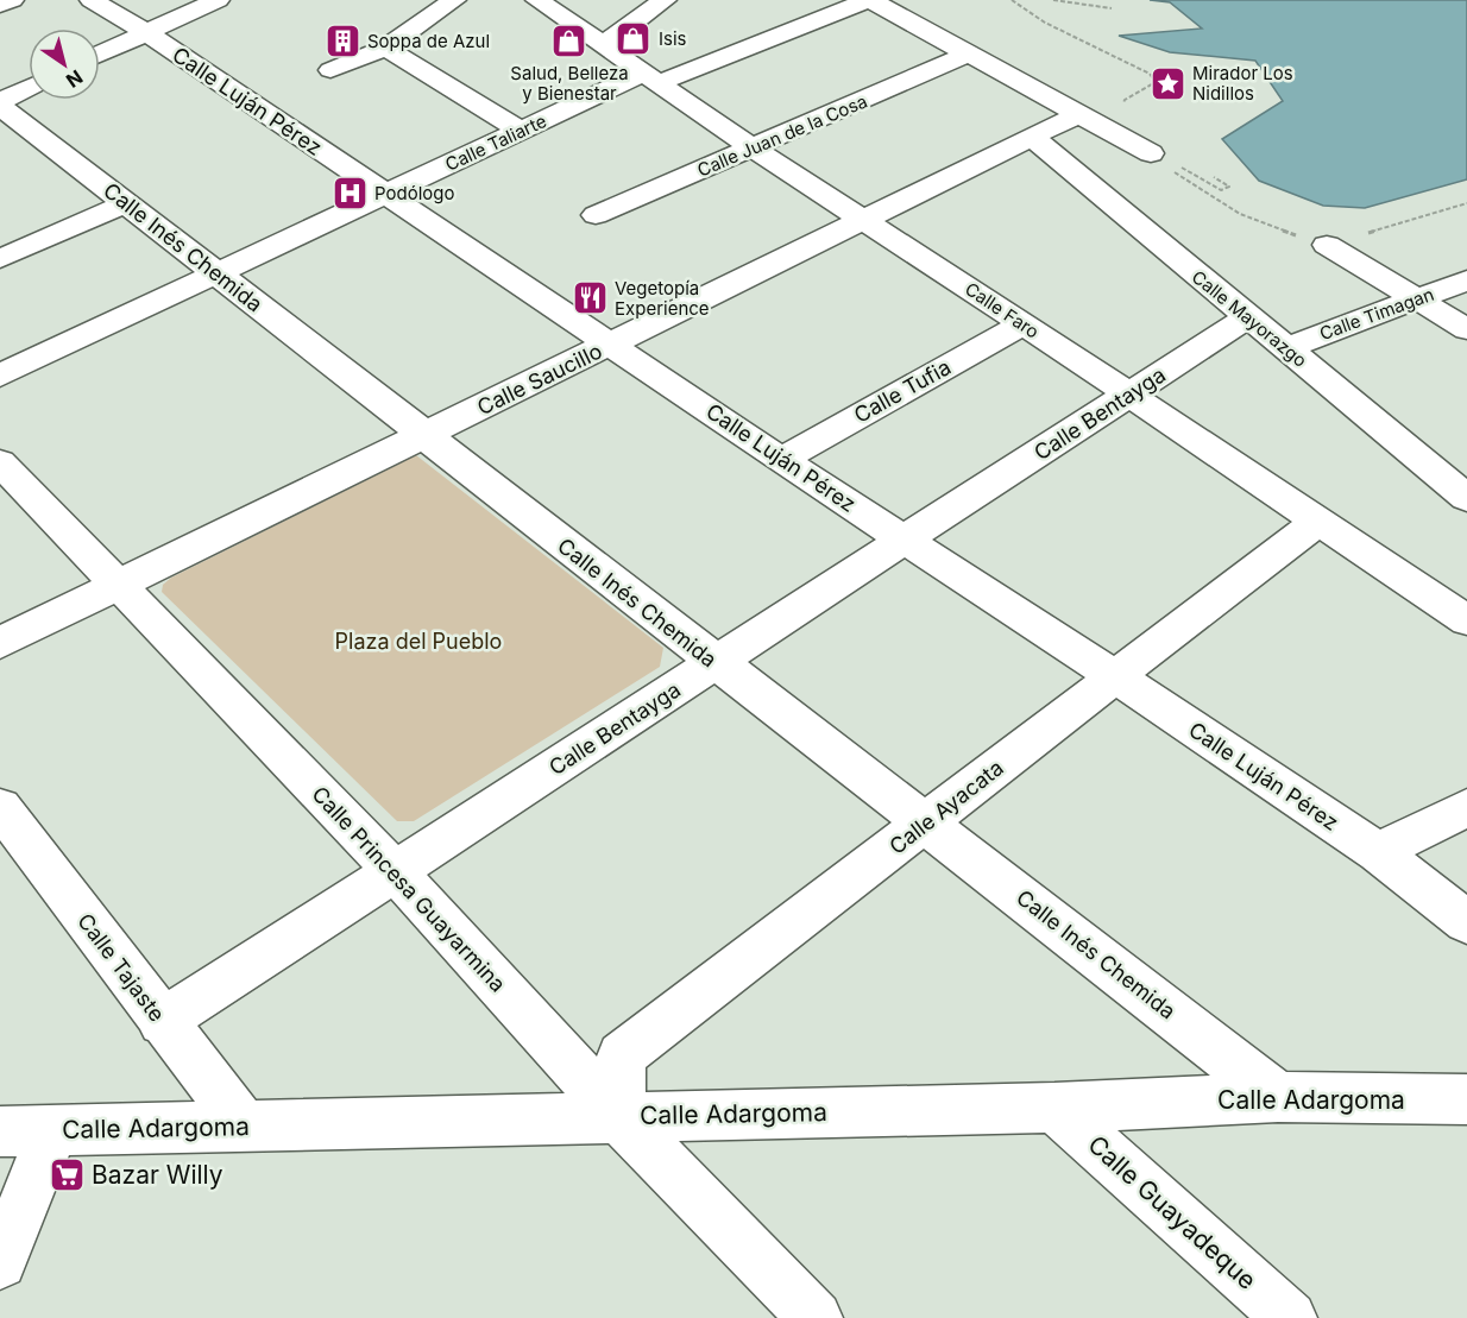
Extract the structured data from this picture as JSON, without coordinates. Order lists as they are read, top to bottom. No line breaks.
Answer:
{"streets":{"street":["Calle Luján Pérez","Calle Juan de la Cosa","Calle Taliarte","Calle Inés Chemida","Calle Faro","Calle Timagan","Calle Mayorazgo","Calle Saucillo","Calle Tufia","Calle Bentayga","Calle Ayacata","Calle Princesa Guayarmina","Calle Tajaste","Calle Adargoma","Calle Guayadeque"]},"crossings":[["Calle Luján Pérez","Calle Taliarte"],["Calle Luján Pérez","Calle Saucillo"],["Calle Luján Pérez","Calle Tufia"],["Calle Luján Pérez","Calle Bentayga"],["Calle Luján Pérez","Calle Ayacata"],["Calle Juan de la Cosa","Calle Faro"],["Calle Taliarte","Calle Inés Chemida"],["Calle Taliarte","Calle Faro"],["Calle Inés Chemida","Calle Saucillo"],["Calle Inés Chemida","Calle Bentayga"],["Calle Inés Chemida","Calle Ayacata"],["Calle Inés Chemida","Calle Adargoma"],["Calle Faro","Calle Saucillo"],["Calle Faro","Calle Tufia"],["Calle Faro","Calle Bentayga"],["Calle Faro","Calle Ayacata"],["Calle Timagan","Calle Mayorazgo"],["Calle Mayorazgo","Calle Saucillo"],["Calle Mayorazgo","Calle Bentayga"],["Calle Saucillo","Calle Princesa Guayarmina"],["Calle Bentayga","Calle Princesa Guayarmina"],["Calle Bentayga","Calle Tajaste"],["Calle Ayacata","Calle Princesa Guayarmina"],["Calle Ayacata","Calle Adargoma"],["Calle Princesa Guayarmina","Calle Adargoma"],["Calle Tajaste","Calle Adargoma"],["Calle Adargoma","Calle Guayadeque"]],"parks":["Plaza del Pueblo"],"places":{"shop":["Isis","Salud, Belleza y Bienestar"],"building":["Soppa de Azul"],"place":["Mirador Los Nidillos"],"hospital":["Podólogo"],"restaurant":["Vegetopía Experience"],"supermarket":["Bazar Willy"]},"north":"bottom right"}
